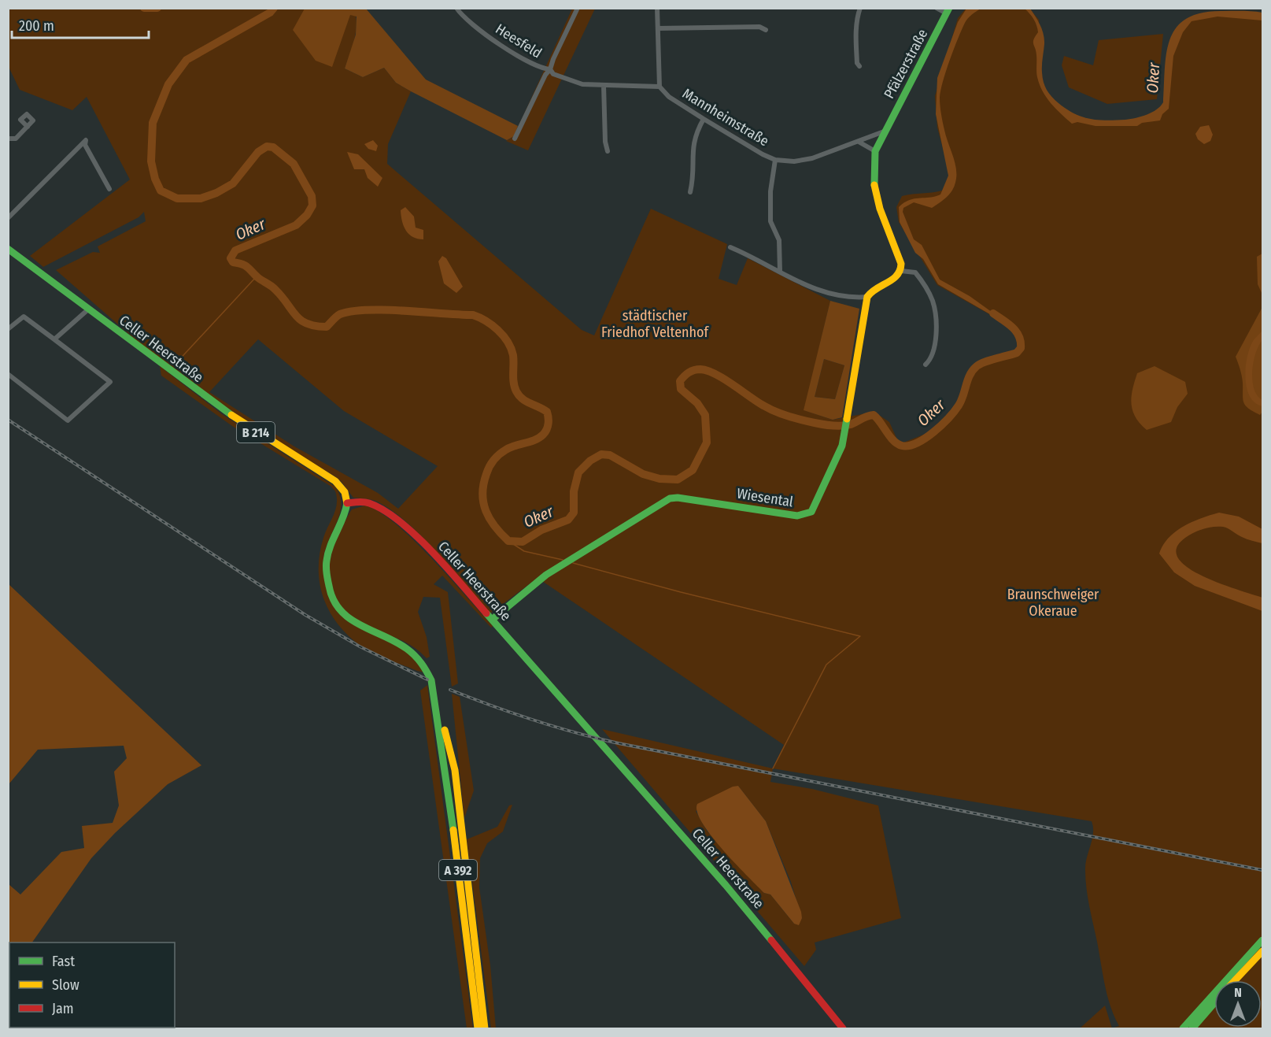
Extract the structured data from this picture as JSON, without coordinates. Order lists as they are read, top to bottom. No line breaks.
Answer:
{"streets":{"main road":["Pfälzerstraße","Celler Heerstraße","B 214","Wiesental","A 392"],"street":["Heesfeld","Mannheimstraße"]},"crossings":[["Heesfeld","Mannheimstraße"],["Pfälzerstraße","Mannheimstraße"],["Celler Heerstraße","Wiesental"]],"water":["Oker"],"parks":["städtischer Friedhof Veltenhof","Braunschweiger Okeraue"],"legend":["Fast","Slow","Jam"],"scale_bar":"200 m","north":"top"}
